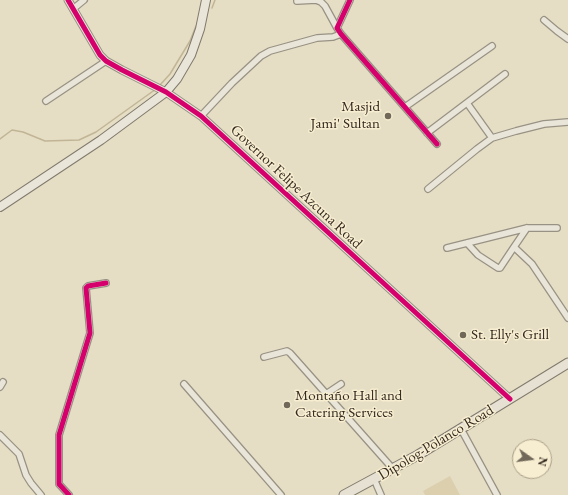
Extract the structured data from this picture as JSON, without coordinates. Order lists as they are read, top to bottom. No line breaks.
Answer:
{"streets":{"highway":["Dipolog-Polanco Road"],"street":["Governor Felipe Azcuna Road"]},"crossings":[["Governor Felipe Azcuna Road","Dipolog-Polanco Road"]],"places":["Masjid Jami' Sultan","St. Elly's Grill","Montaño Hall and Catering Services"],"north":"right"}
